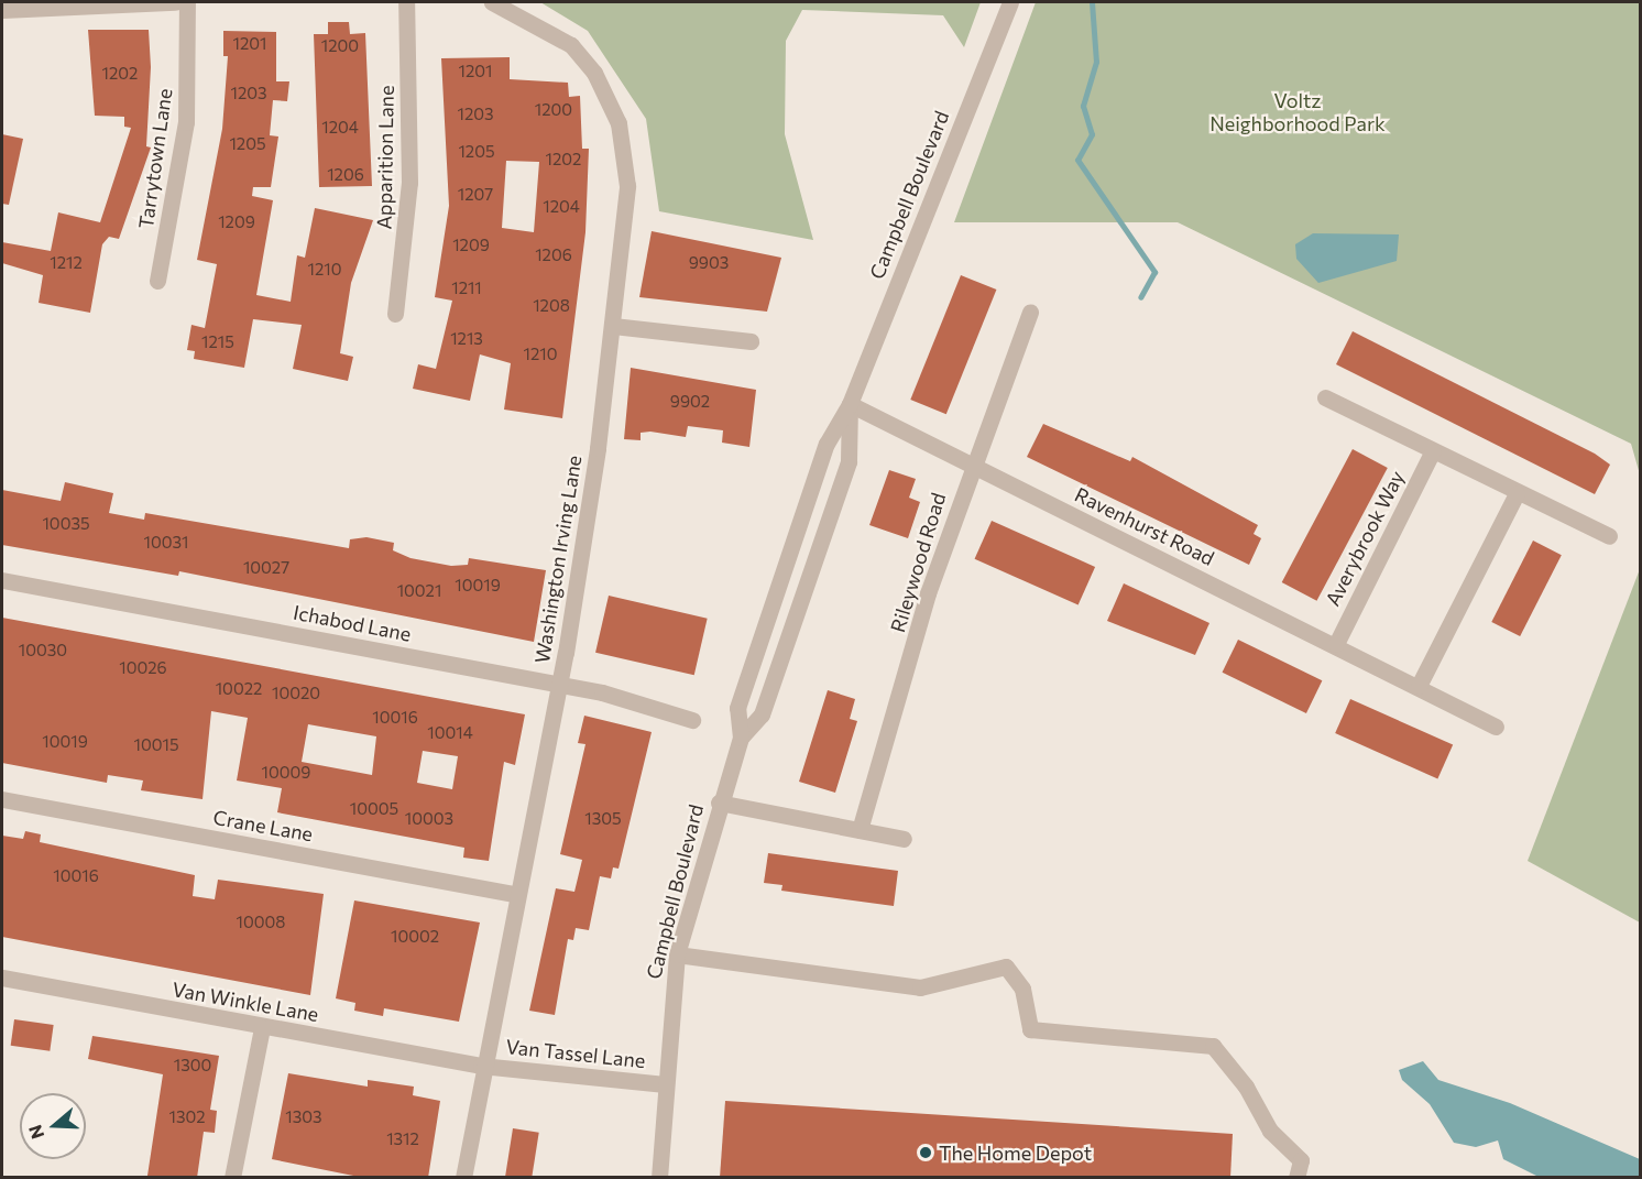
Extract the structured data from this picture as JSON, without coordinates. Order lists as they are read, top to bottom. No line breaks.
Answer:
{"streets":{"street":["Apparition Lane","Tarrytown Lane","Campbell Boulevard","Ravenhurst Road","Averybrook Way","Washington Irving Lane","Rileywood Road","Ichabod Lane","Crane Lane","Van Winkle Lane","Van Tassel Lane"]},"crossings":[["Campbell Boulevard","Ravenhurst Road"],["Campbell Boulevard","Van Tassel Lane"],["Ravenhurst Road","Averybrook Way"],["Ravenhurst Road","Rileywood Road"],["Washington Irving Lane","Ichabod Lane"],["Washington Irving Lane","Crane Lane"],["Washington Irving Lane","Van Winkle Lane"],["Washington Irving Lane","Van Tassel Lane"],["Van Winkle Lane","Van Tassel Lane"]],"parks":["Voltz Neighborhood Park"],"places":["The Home Depot"],"house_numbers":["1201","1200","1201","1202","1203","1200","1203","1204","1205","1205","1202","1206","1207","1204","1209","1209","1206","1212","9903","1210","1211","1208","1213","1215","1210","9902","10035","10031","10027","10019","10021","10030","10026","10022","10020","10016","10014","10019","10015","10009","10005","10003","1305","10016","10008","10002","1300","1302","1303","1312"],"north":"left"}
